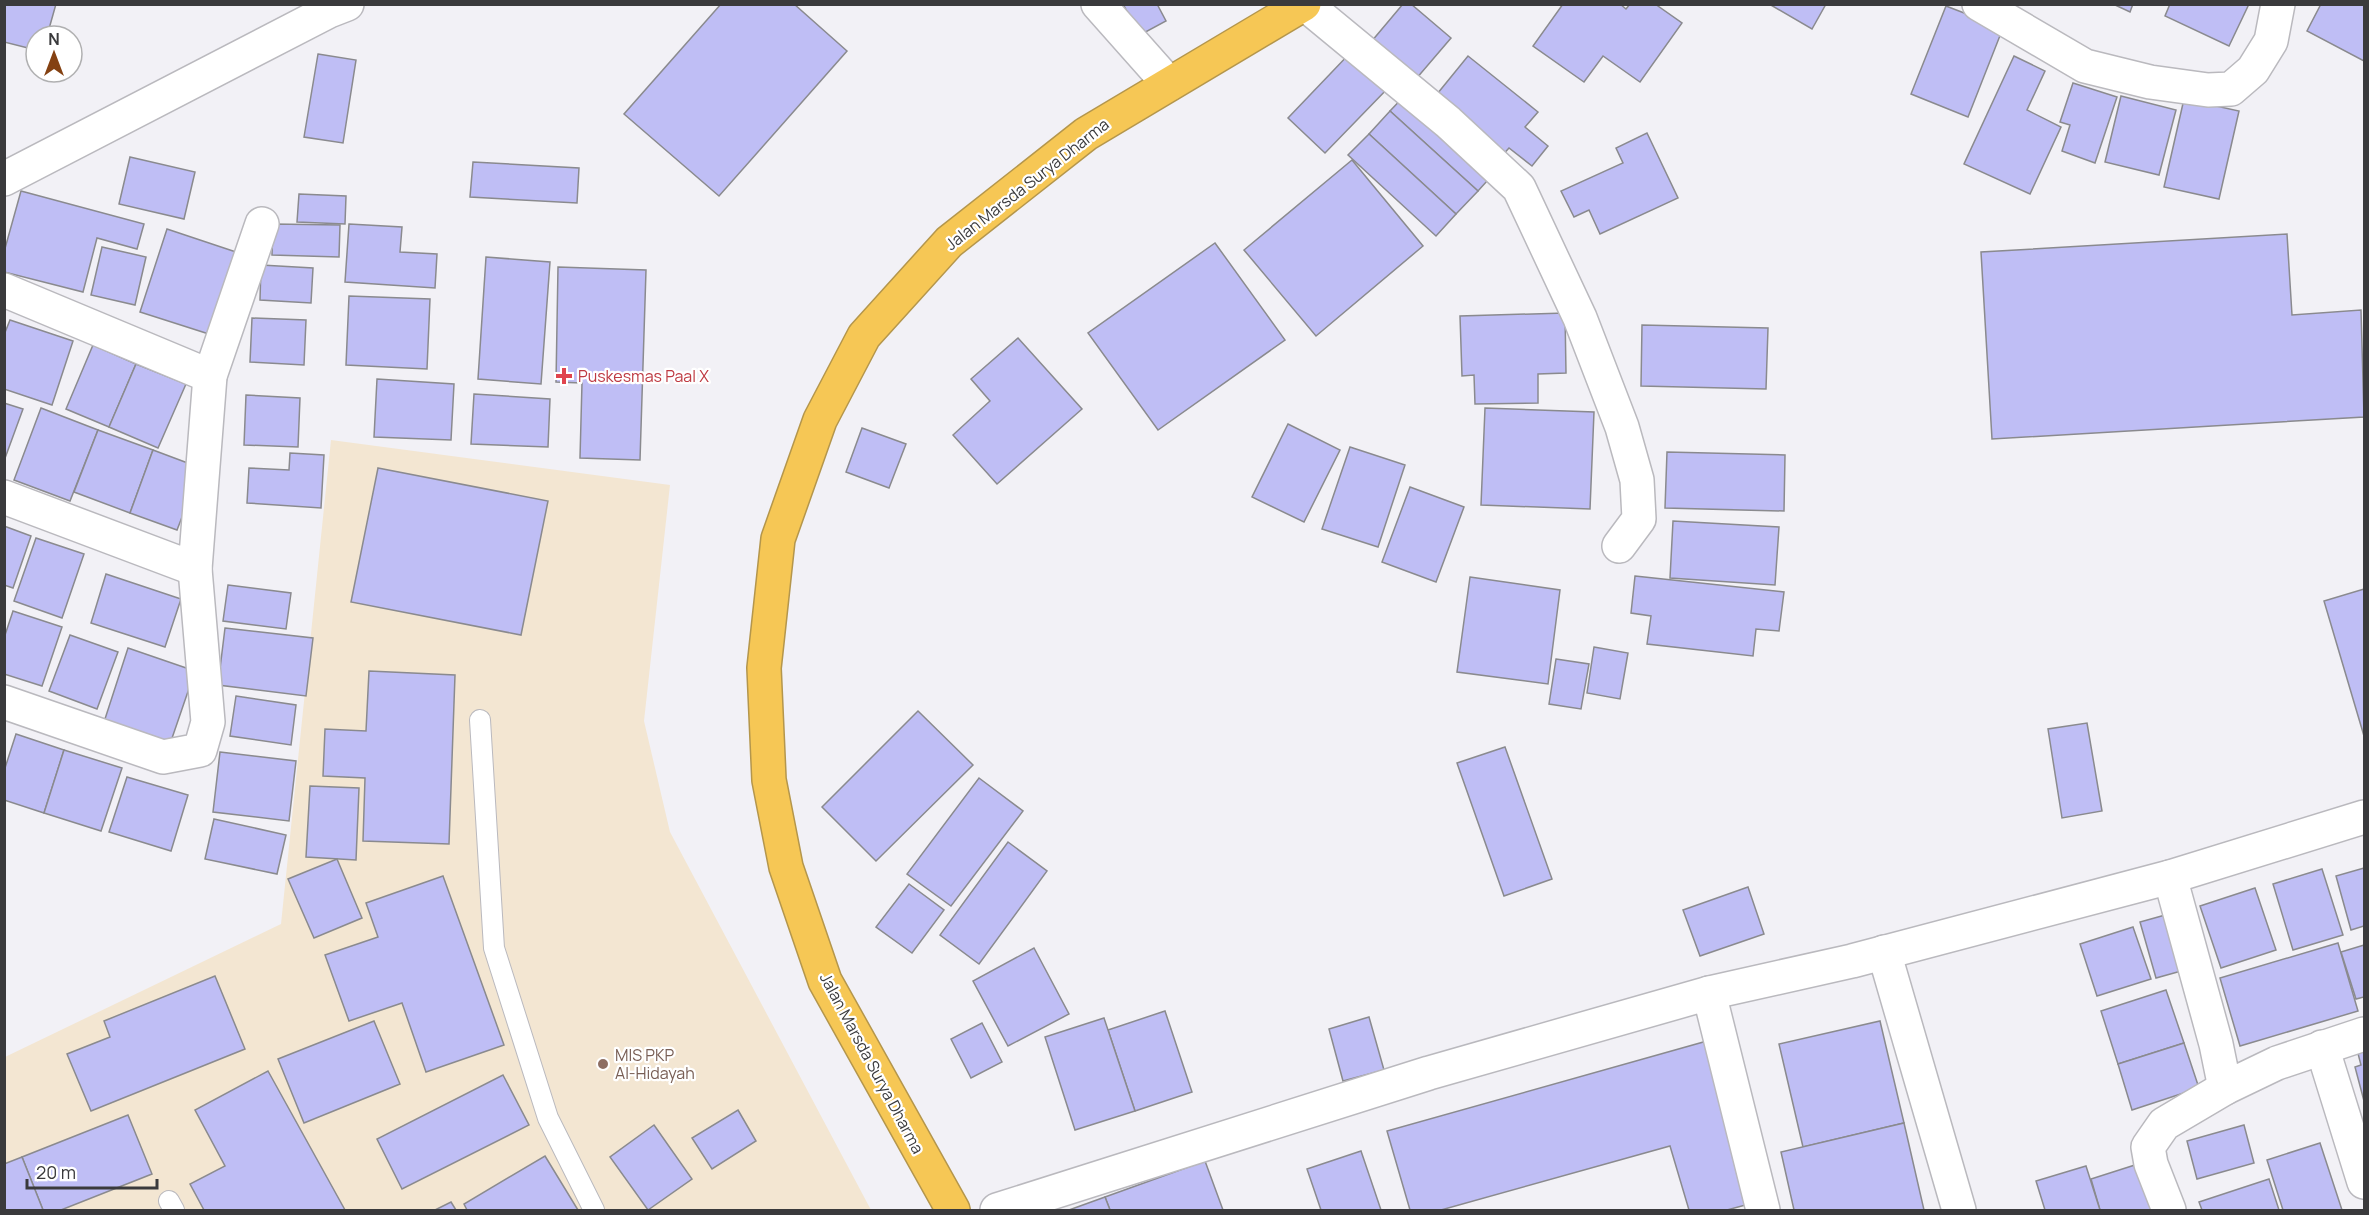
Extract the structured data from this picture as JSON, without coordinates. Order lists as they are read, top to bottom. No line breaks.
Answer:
{"streets":{"highway":["Jalan Marsda Surya Dharma"]},"places":{"health":["Puskesmas Paal X"],"other":["MIS PKP Al-Hidayah"]},"scale_bar":"20 m","north":"top"}
